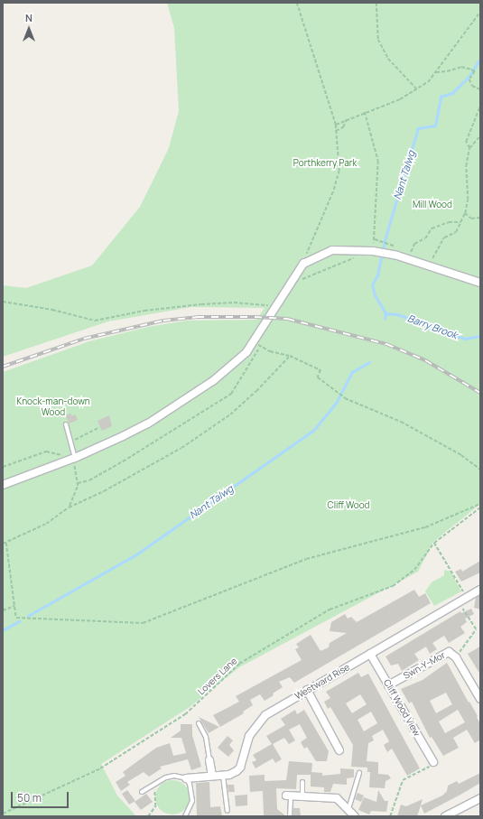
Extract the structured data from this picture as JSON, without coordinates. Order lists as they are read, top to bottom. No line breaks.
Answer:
{"streets":{"street":["Swn-Y-Mor","Westward Rise","Cliff Wood View"],"path":["Lovers Lane"]},"crossings":[["Swn-Y-Mor","Cliff Wood View"],["Westward Rise","Cliff Wood View"]],"water":["Nant Talwg","Barry Brook"],"parks":["Porthkerry Park","Mill Wood","Knock-man-down Wood","Cliff Wood"],"scale_bar":"50 m","north":"top"}
